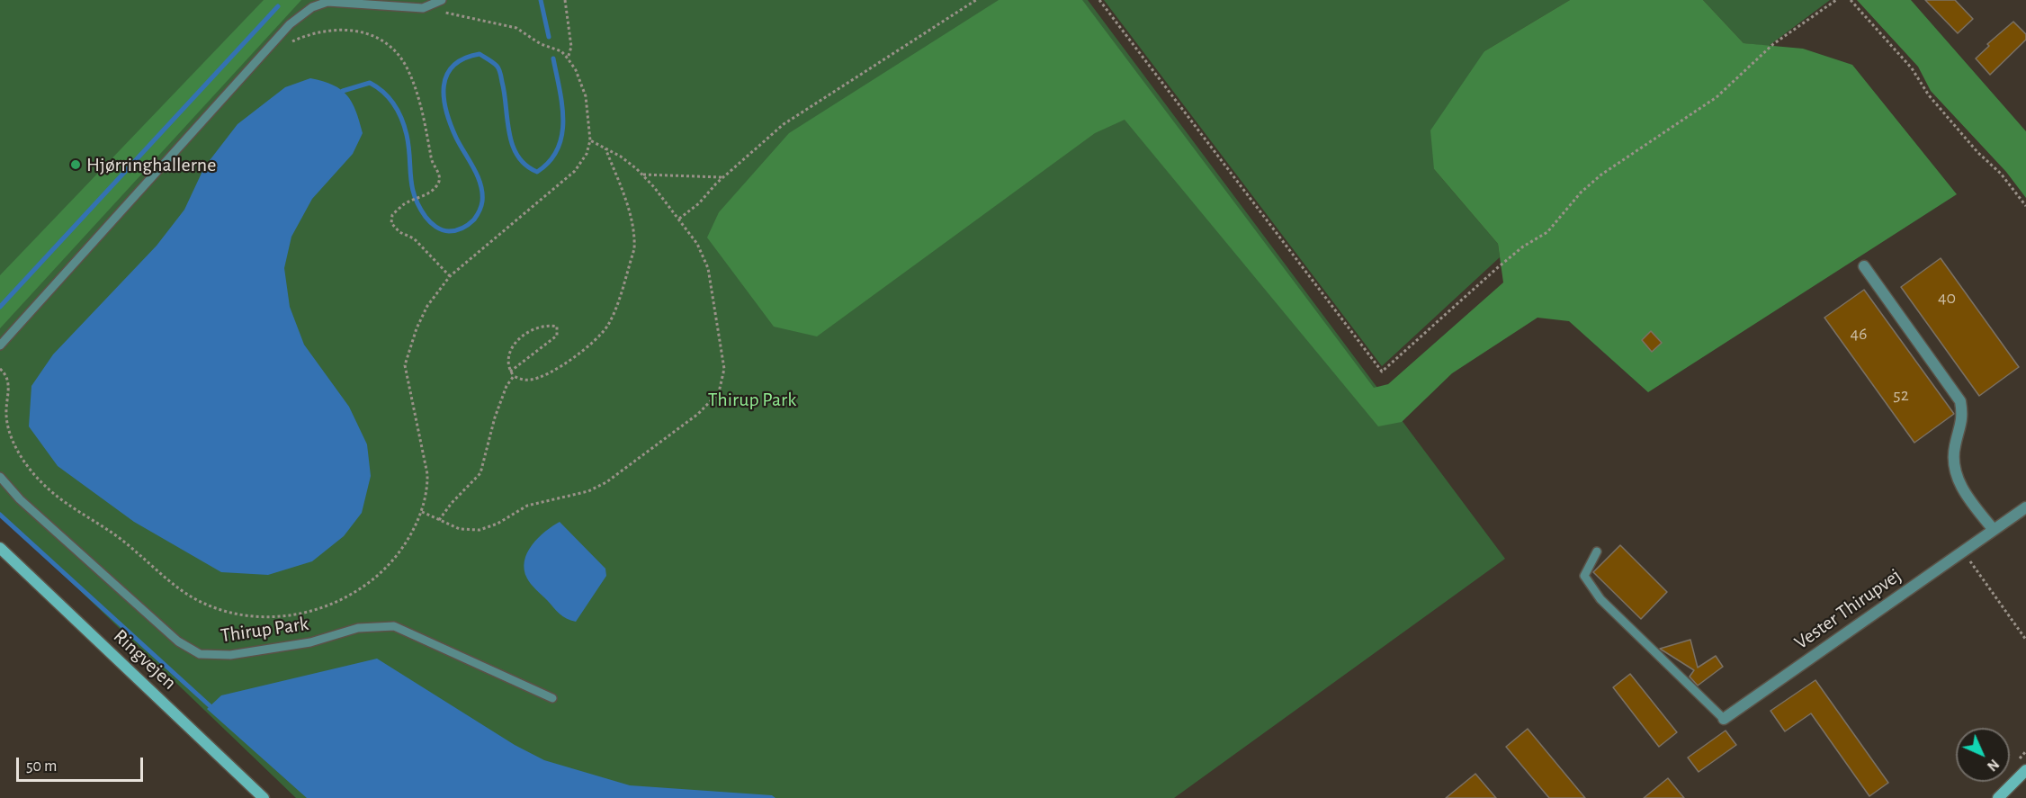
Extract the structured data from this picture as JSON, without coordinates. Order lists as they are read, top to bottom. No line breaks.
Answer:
{"streets":{"main road":["Ringvejen"],"street":["Vester Thirupvej"],"lane":["Thirup Park"]},"parks":["Thirup Park"],"places":["Hjørringhallerne"],"house_numbers":["40","46","52"],"scale_bar":"50 m","north":"bottom right"}
